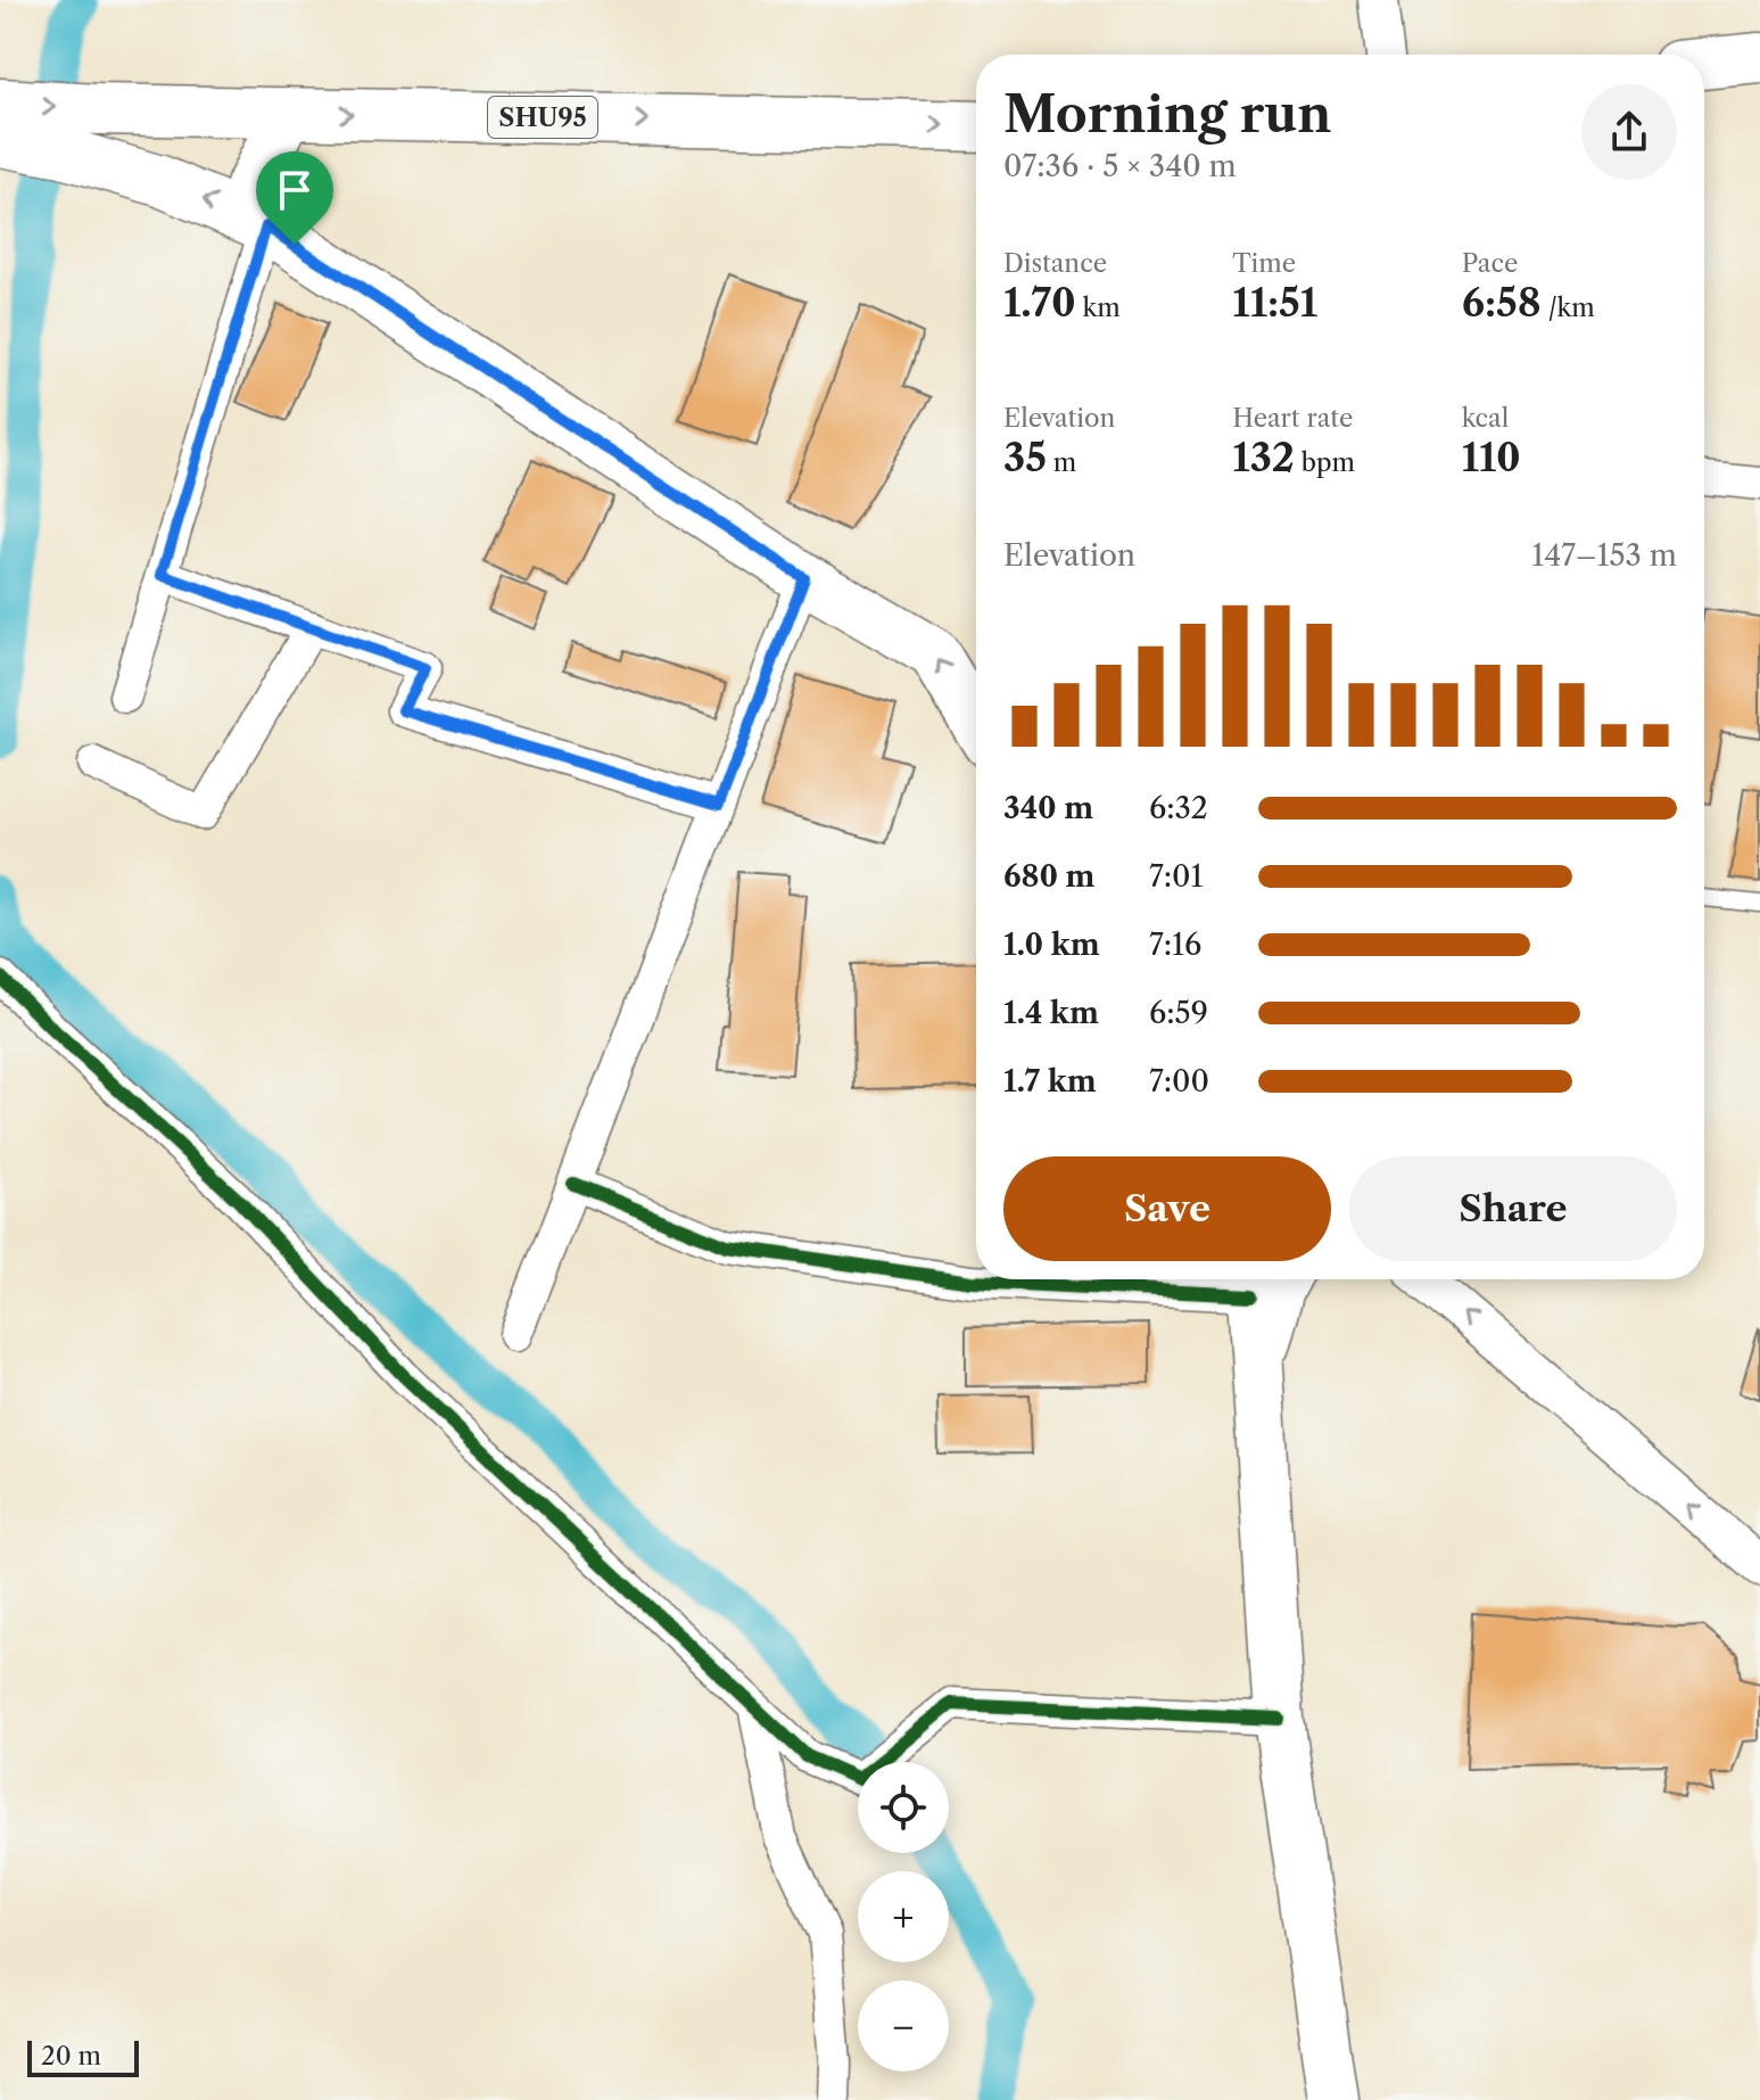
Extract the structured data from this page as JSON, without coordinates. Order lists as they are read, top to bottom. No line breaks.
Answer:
{"streets":{"main road":["SHU95"]},"scale_bar":"20 m","page":{"heading":["Morning run","07:36 · 5 × 340 m"],"stats":[["Distance","1.70 km"],["Time","11:51"],["Pace","6:58 /km"],["Elevation","35 m"],["Heart rate","132 bpm"],["kcal","110"]],"chart":["Elevation","147–153 m"],"list":[{"name":"340 m","note":"6:32"},{"name":"680 m","note":"7:01"},{"name":"1.0 km","note":"7:16"},{"name":"1.4 km","note":"6:59"},{"name":"1.7 km","note":"7:00"}],"buttons":["Save","Share"],"map_buttons":["+","−"],"scale":"20 m"}}
